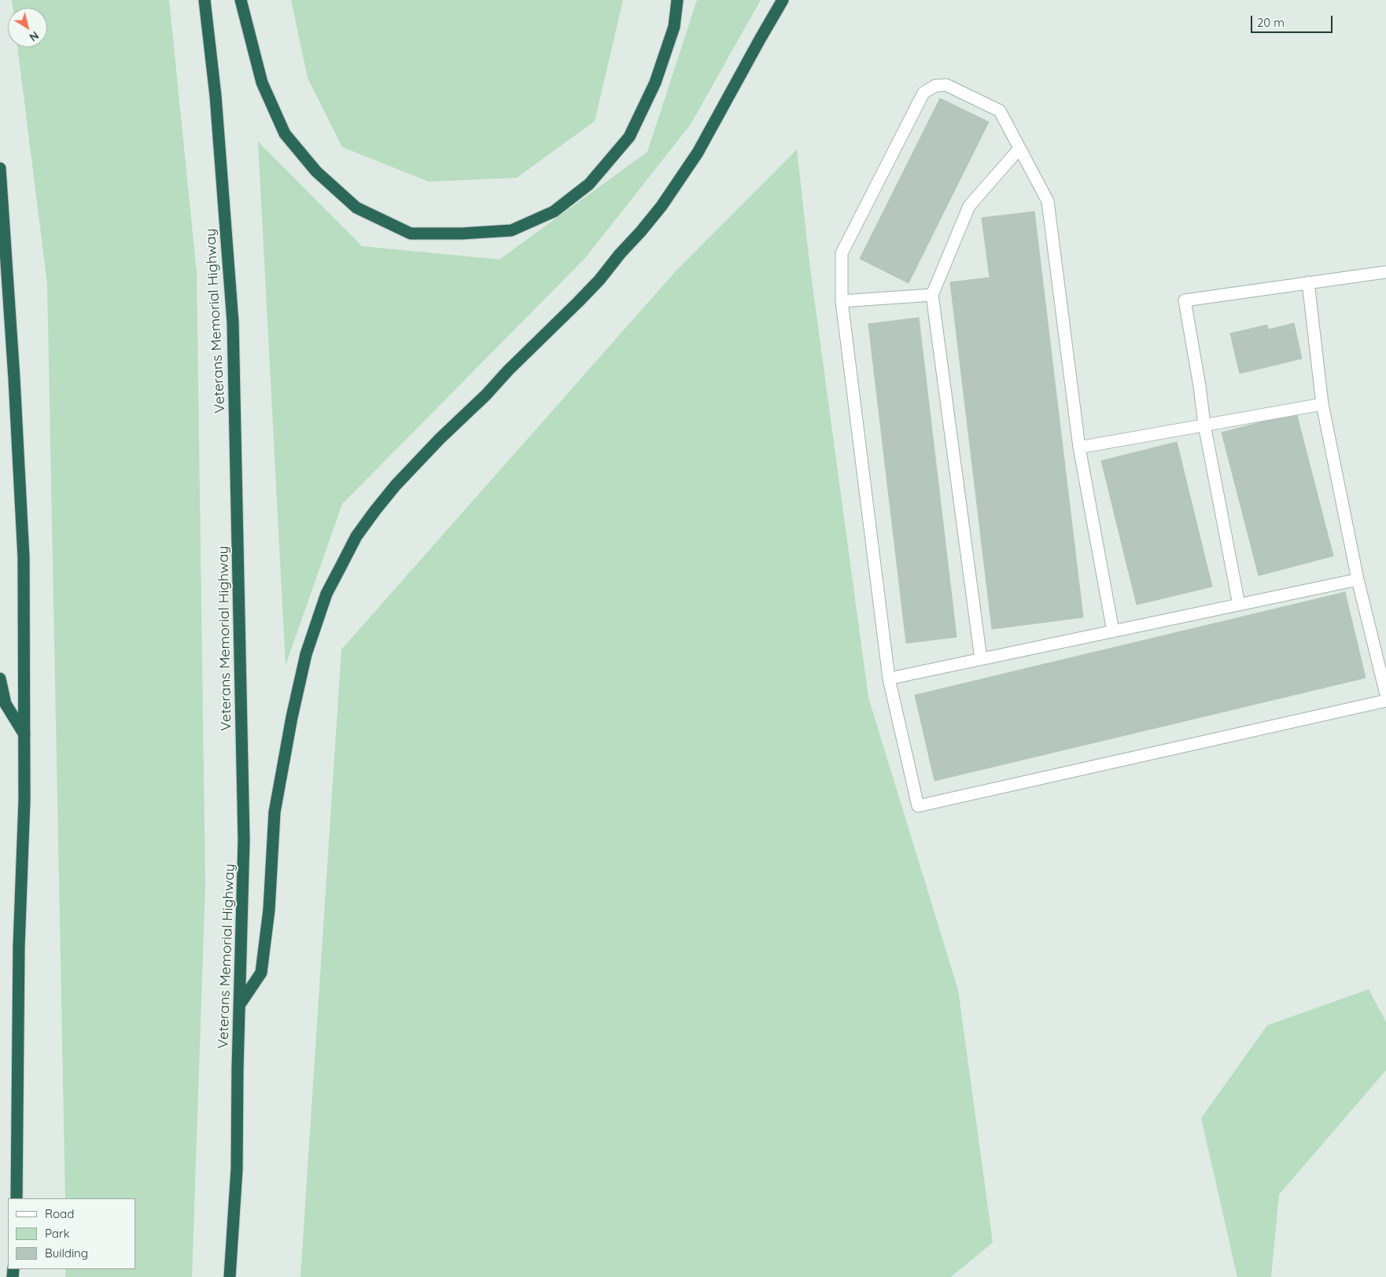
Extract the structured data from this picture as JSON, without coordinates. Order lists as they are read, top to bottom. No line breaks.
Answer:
{"streets":{"highway":["Veterans Memorial Highway"]},"legend":["Road","Park","Building"],"scale_bar":"20 m","north":"bottom right"}
